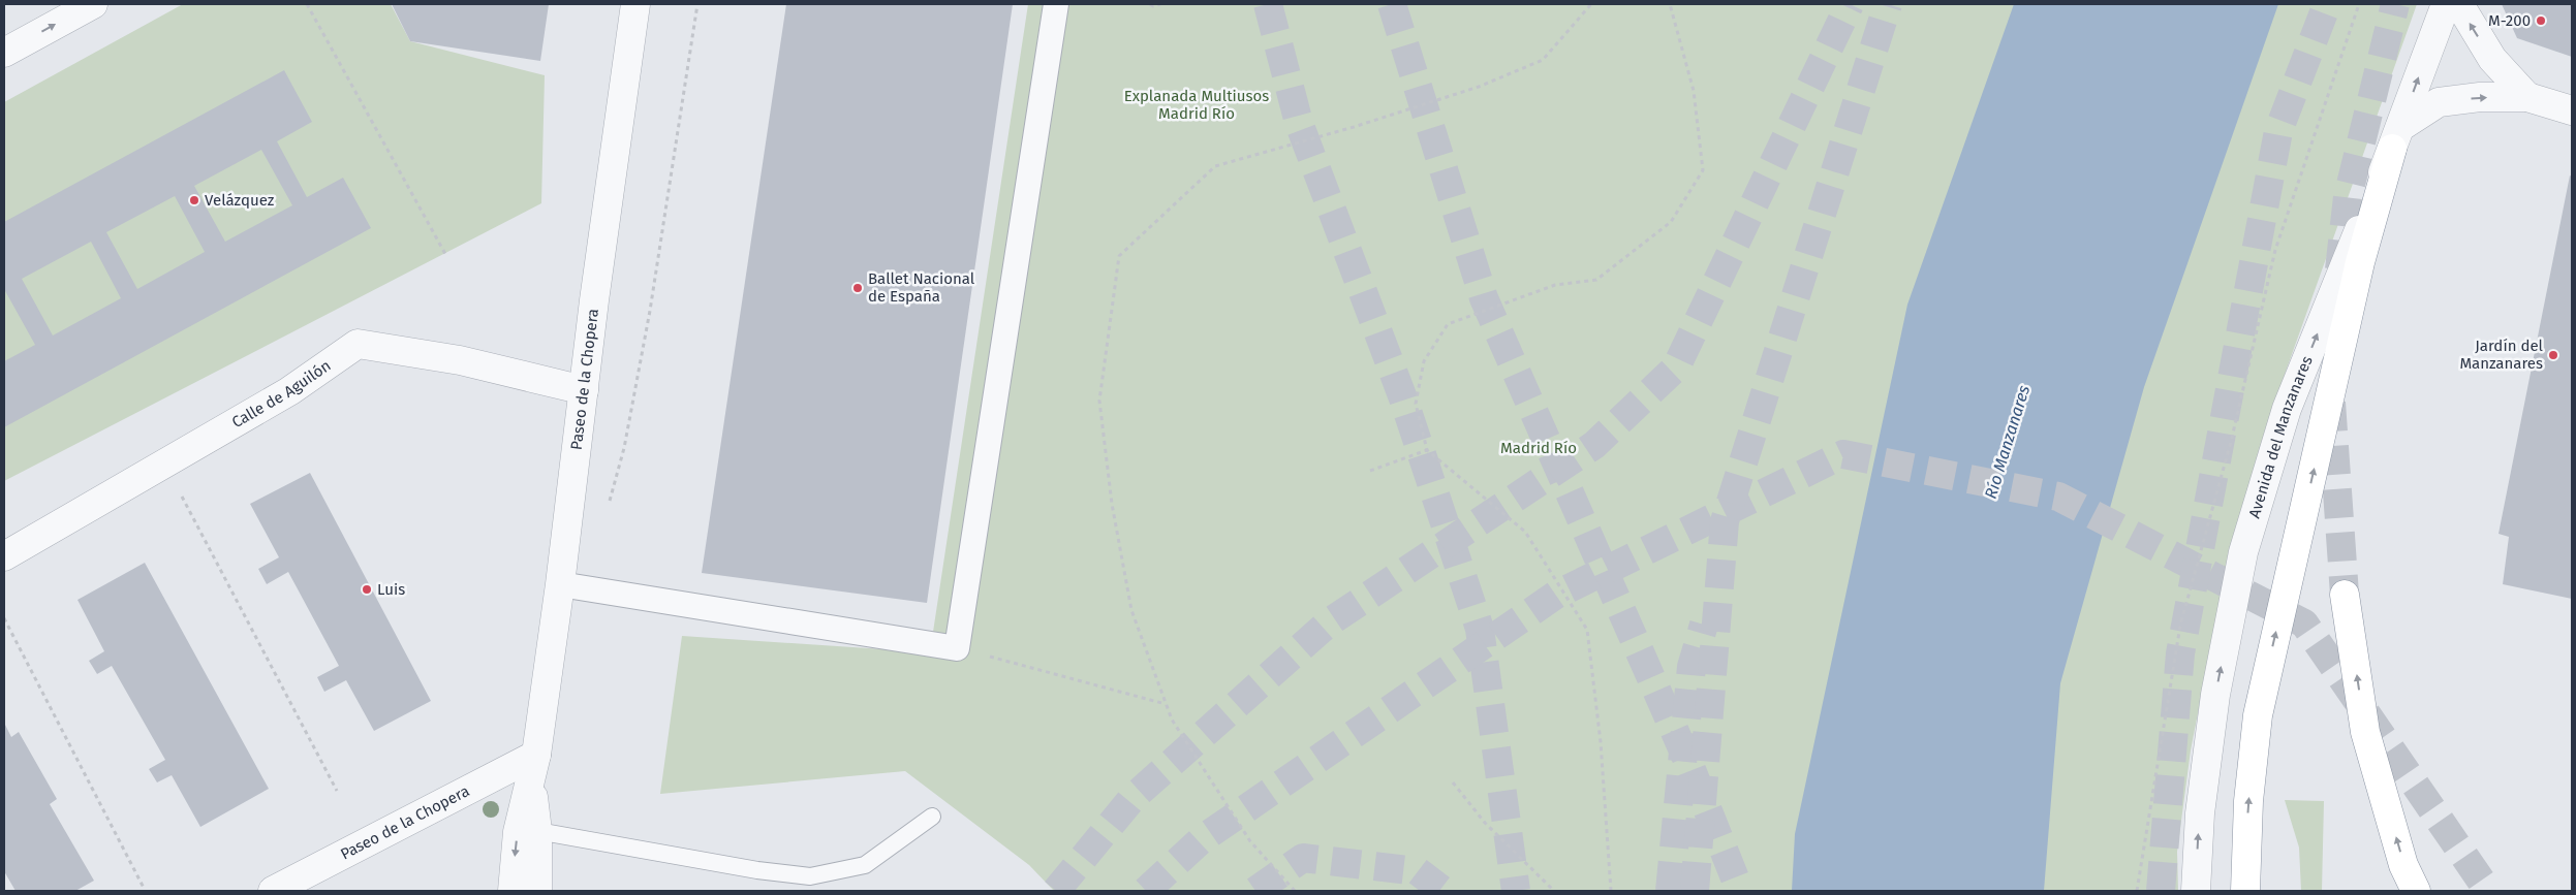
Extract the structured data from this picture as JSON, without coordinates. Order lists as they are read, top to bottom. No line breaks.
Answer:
{"streets":{"street":["Paseo de la Chopera","Calle de Aguilón","Avenida del Manzanares"]},"crossings":[["Paseo de la Chopera","Calle de Aguilón"]],"one_way":["Avenida del Manzanares"],"water":["Río Manzanares"],"parks":["Explanada Multiusos Madrid Río","Madrid Río"],"places":["M-200","Velázquez","Ballet Nacional de España","Jardín del Manzanares","Luis"]}
